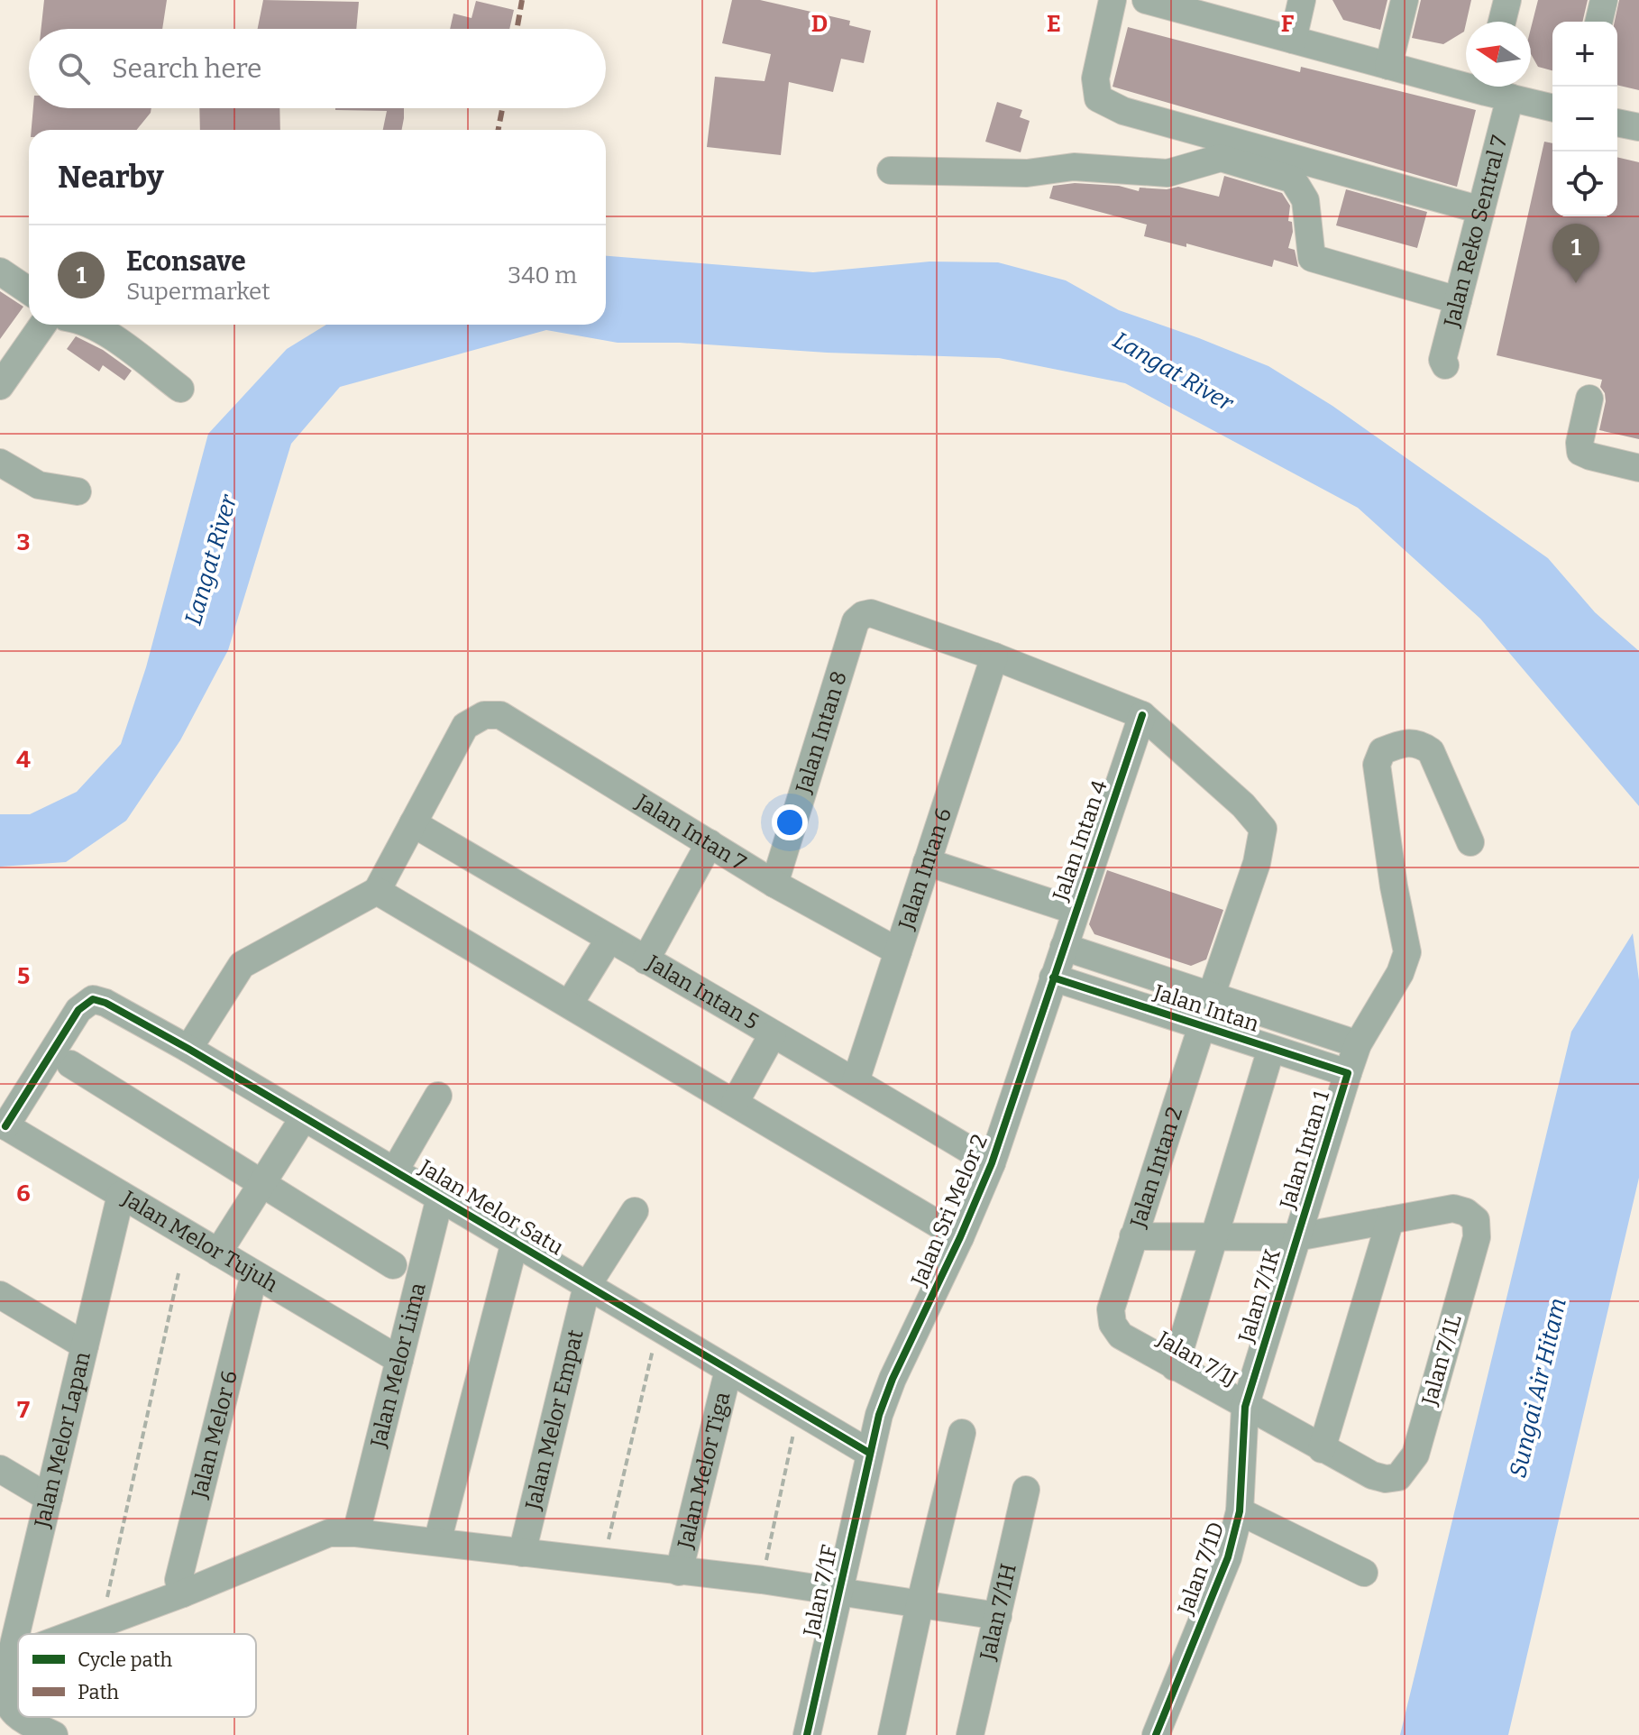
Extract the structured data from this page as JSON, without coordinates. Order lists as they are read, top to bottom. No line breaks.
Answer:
{"streets":{"street":["Jalan Reko Sentral 7","Jalan Intan 8","Jalan Intan 7","Jalan Intan 4","Jalan Intan 6","Jalan Intan 5","Jalan Intan","Jalan Intan 1","Jalan Intan 2","Jalan Melor Satu","Jalan Sri Melor 2","Jalan Melor Tujuh","Jalan 7/1K","Jalan 7/1J","Jalan 7/1L","Jalan Melor Lima","Jalan Melor Empat","Jalan Melor 6","Jalan Melor Lapan","Jalan Melor Tiga","Jalan 7/1D","Jalan 7/1F","Jalan 7/1H"]},"crossings":[["Jalan Intan 8","Jalan Intan 7"],["Jalan Intan 8","Jalan Intan 6"],["Jalan Intan 7","Jalan Intan 6"],["Jalan Intan 7","Jalan Intan 5"],["Jalan Intan 4","Jalan Intan"],["Jalan Intan 4","Jalan Sri Melor 2"],["Jalan Intan 6","Jalan Intan 5"],["Jalan Intan 5","Jalan Sri Melor 2"],["Jalan Intan","Jalan Intan 1"],["Jalan Intan","Jalan Intan 2"],["Jalan Intan","Jalan Sri Melor 2"],["Jalan Intan 1","Jalan 7/1K"],["Jalan Intan 2","Jalan 7/1J"],["Jalan Melor Satu","Jalan Sri Melor 2"],["Jalan Melor Satu","Jalan Melor Tujuh"],["Jalan Melor Satu","Jalan Melor Lima"],["Jalan Melor Satu","Jalan Melor Empat"],["Jalan Melor Satu","Jalan Melor Tiga"],["Jalan Melor Satu","Jalan 7/1F"],["Jalan Sri Melor 2","Jalan 7/1F"],["Jalan Melor Tujuh","Jalan Melor Lima"],["Jalan Melor Tujuh","Jalan Melor 6"],["Jalan Melor Tujuh","Jalan Melor Lapan"],["Jalan 7/1K","Jalan 7/1J"],["Jalan 7/1K","Jalan 7/1D"],["Jalan 7/1J","Jalan 7/1L"],["Jalan 7/1J","Jalan 7/1D"]],"water":["Langat River","Sungai Air Hitam"],"legend":["Cycle path","Path"],"north":"left","page":{"map_buttons":["+","−"],"search":"Search here","heading":"Nearby","pins":"1","list":[{"mark":"1","name":"Econsave","note":"Supermarket","value":"340 m"}]},"grid":{"columns":["D","E","F"],"rows":["3","4","5","6","7"]}}
